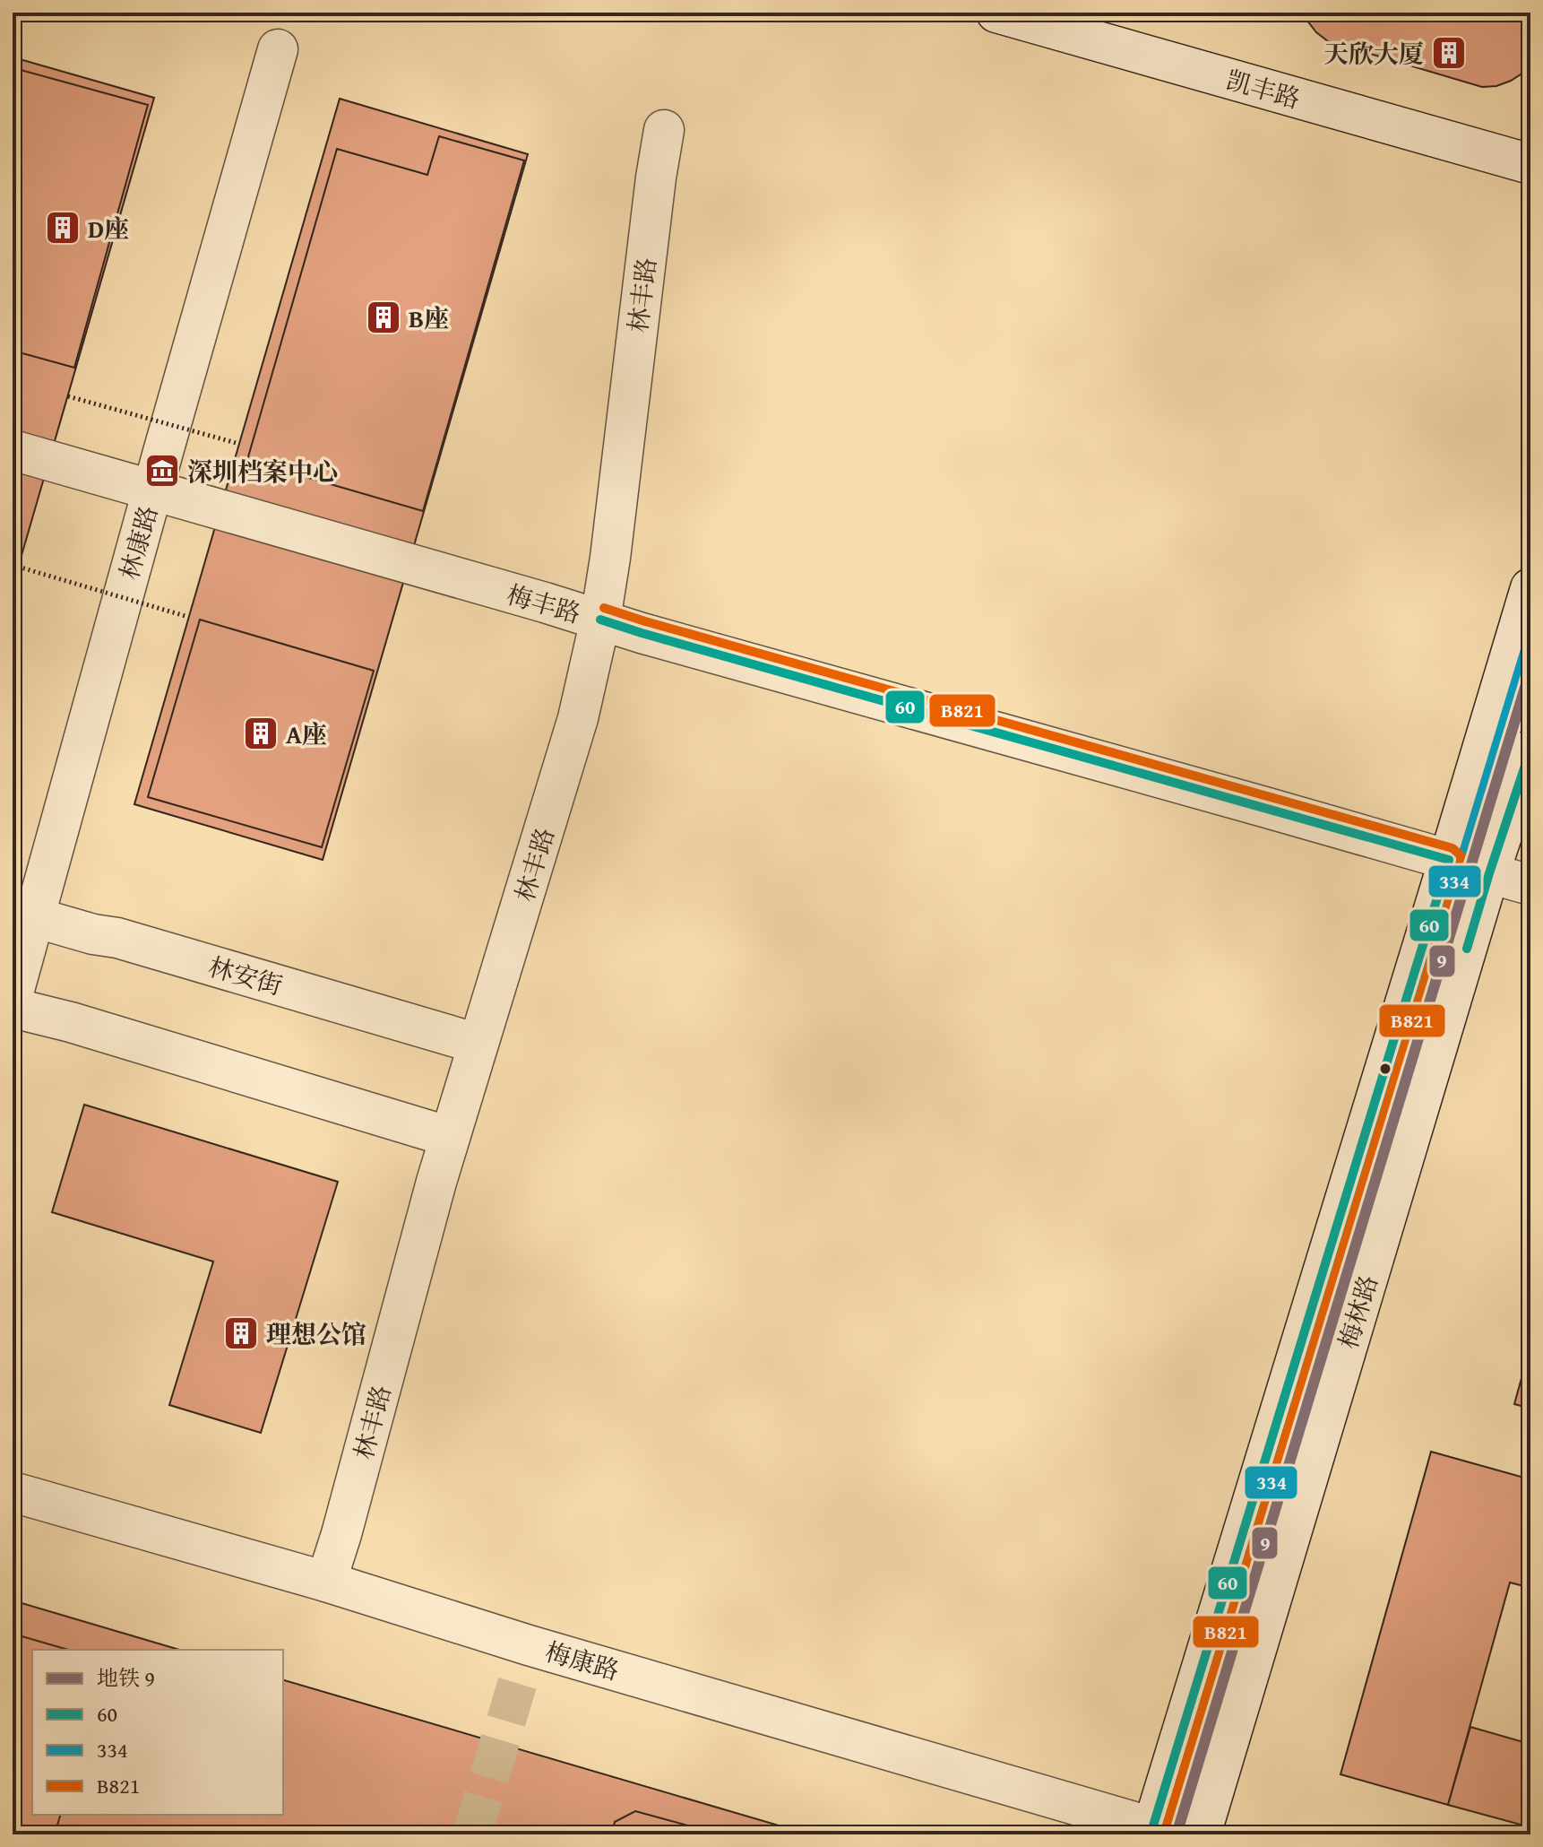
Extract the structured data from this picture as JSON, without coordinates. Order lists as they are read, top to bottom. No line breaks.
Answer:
{"streets":{"street":["凯丰路","林丰路","林康路","梅丰路","林安街","梅林路","梅康路"]},"crossings":[["林丰路","梅丰路"],["林丰路","林安街"],["林丰路","梅康路"],["林康路","梅丰路"],["林康路","林安街"],["梅丰路","梅林路"],["梅林路","梅康路"]],"places":{"building":["天欣大厦","D座","B座","A座","理想公馆"],"museum":["深圳档案中心"]},"lines":["transit line B821","transit line 60","transit line 334","metro line 9"],"legend":["地铁 9","60","334","B821"]}
